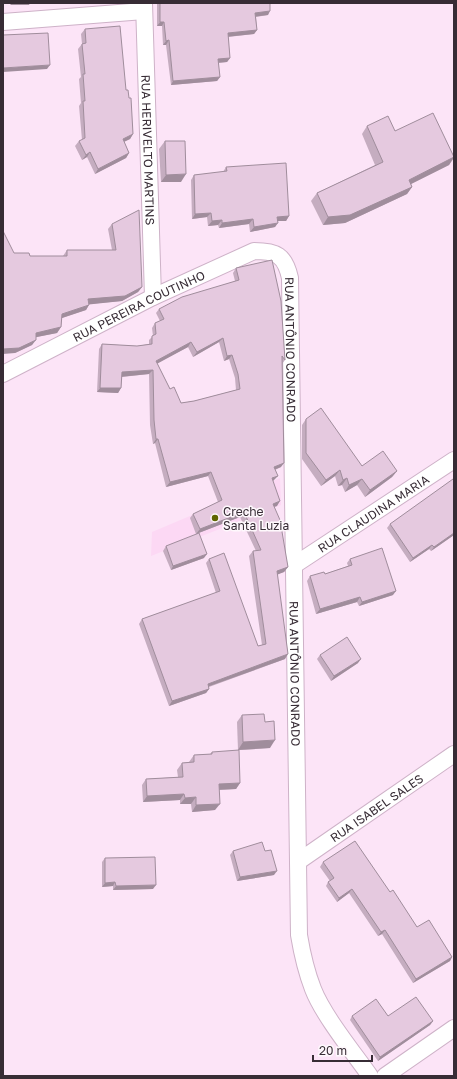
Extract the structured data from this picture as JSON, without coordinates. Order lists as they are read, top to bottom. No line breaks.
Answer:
{"streets":{"street":["RUA HERIVELTO MARTINS","RUA PEREIRA COUTINHO","RUA ANTÔNIO CONRADO","RUA CLAUDINA MARIA","RUA ISABEL SALES"]},"crossings":[["RUA HERIVELTO MARTINS","RUA PEREIRA COUTINHO"],["RUA PEREIRA COUTINHO","RUA ANTÔNIO CONRADO"],["RUA ANTÔNIO CONRADO","RUA CLAUDINA MARIA"],["RUA ANTÔNIO CONRADO","RUA ISABEL SALES"]],"places":["Creche Santa Luzia"],"scale_bar":"20 m"}
